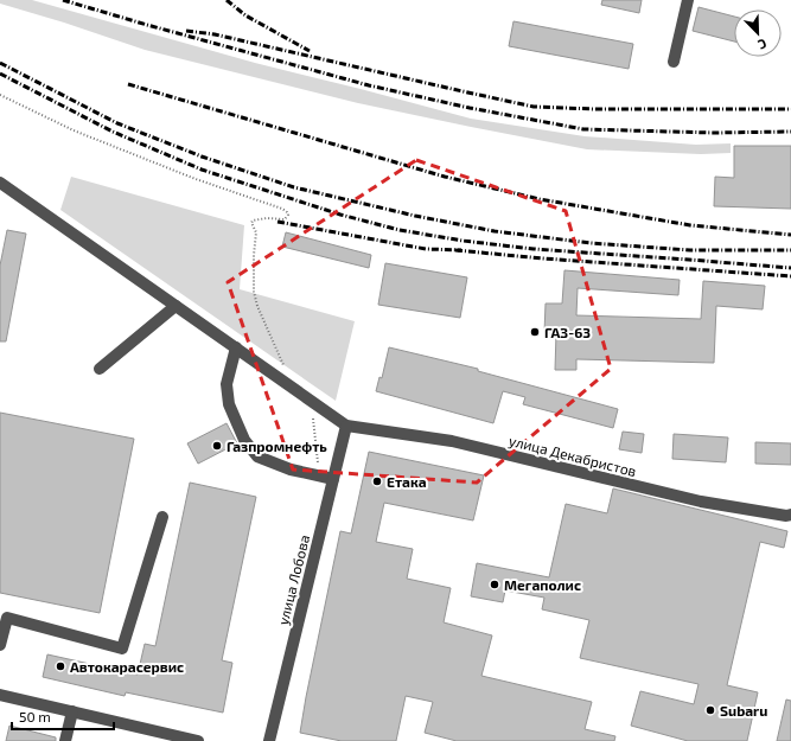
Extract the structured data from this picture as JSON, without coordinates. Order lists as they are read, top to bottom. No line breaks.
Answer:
{"streets":{"street":["улица Декабристов","улица Лобова"]},"crossings":[["улица Декабристов","улица Лобова"]],"places":["ГАЗ-63","Газпромнефть","Етака","Мегаполис","Автокарасервис","Subaru"],"scale_bar":"50 m","north":"bottom right"}
